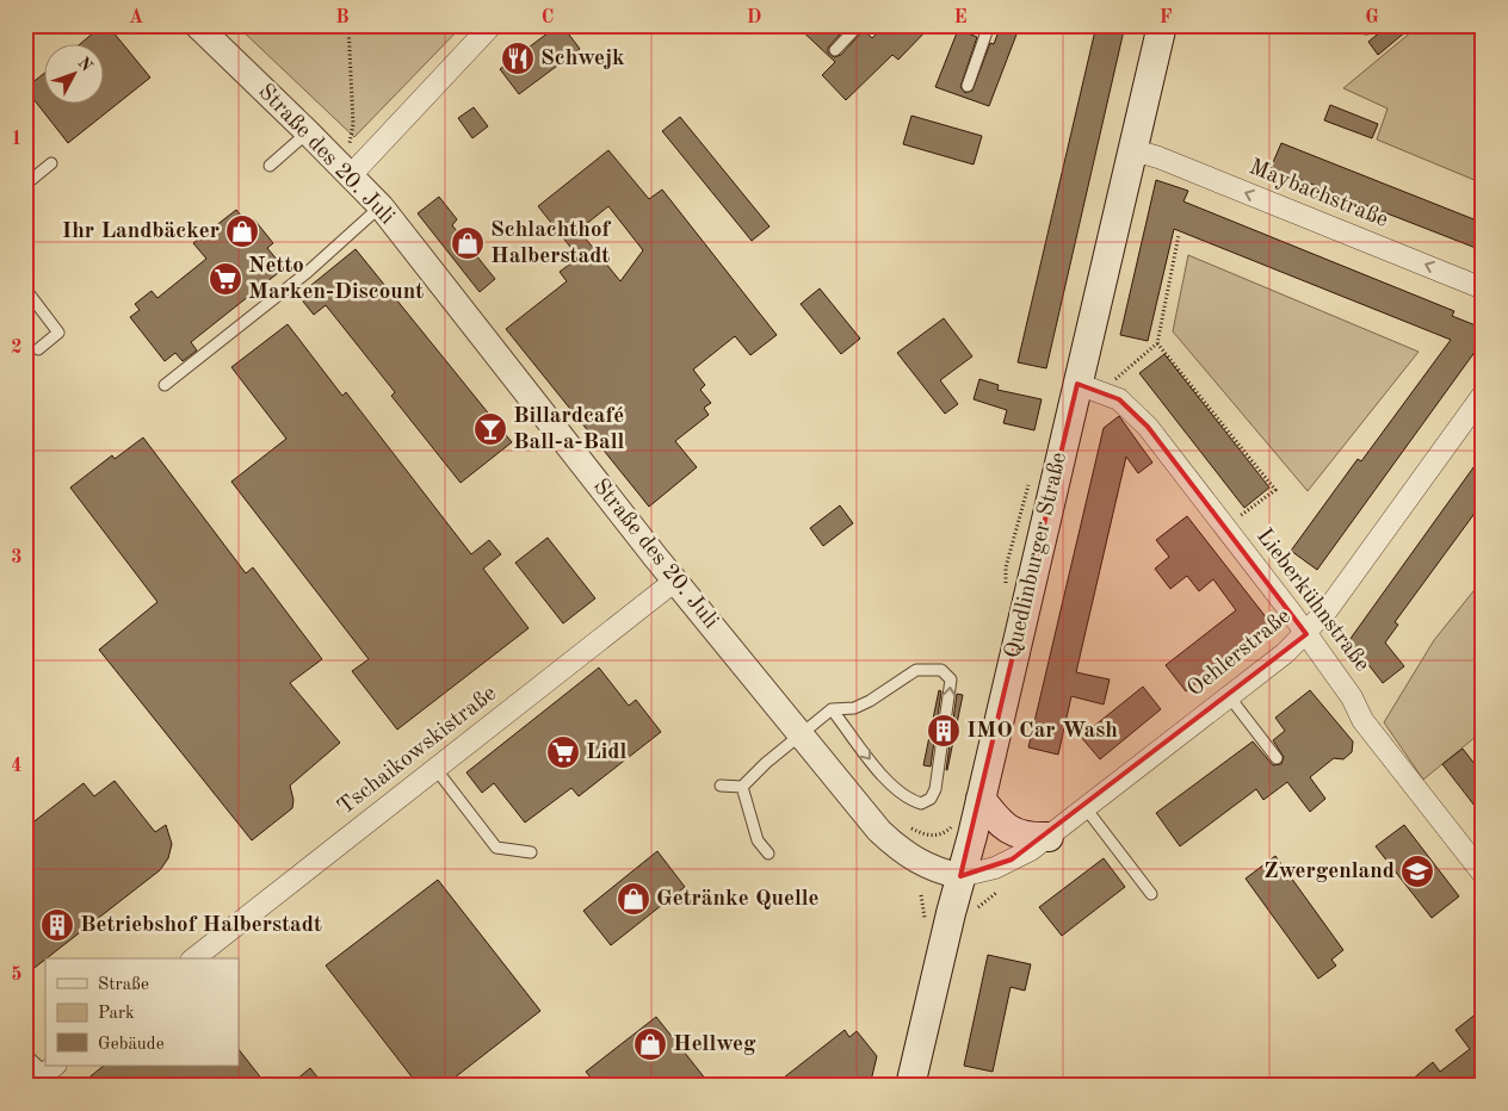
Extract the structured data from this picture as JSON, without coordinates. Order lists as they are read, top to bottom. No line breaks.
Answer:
{"streets":{"main road":["Quedlinburger Straße"],"street":["Straße des 20. Juli","Maybachstraße","Lieberkühnstraße","Oehlerstraße","Tschaikowskistraße"]},"crossings":[["Straße des 20. Juli","Quedlinburger Straße"],["Straße des 20. Juli","Oehlerstraße"],["Straße des 20. Juli","Tschaikowskistraße"],["Maybachstraße","Quedlinburger Straße"],["Quedlinburger Straße","Lieberkühnstraße"],["Quedlinburger Straße","Oehlerstraße"],["Lieberkühnstraße","Oehlerstraße"]],"one_way":["Maybachstraße"],"places":{"restaurant":["Schwejk"],"shop":["Ihr Landbäcker","Schlachthof Halberstadt","Getränke Quelle","Hellweg"],"supermarket":["Netto Marken-Discount","Lidl"],"bar":["Billardcafé Ball-a-Ball"],"building":["IMO Car Wash","Betriebshof Halberstadt"],"school or university":["Zwergenland"]},"legend":["Straße","Park","Gebäude"],"north":"top right","grid":{"columns":["A","B","C","D","E","F","G"],"rows":["1","2","3","4","5"]}}
